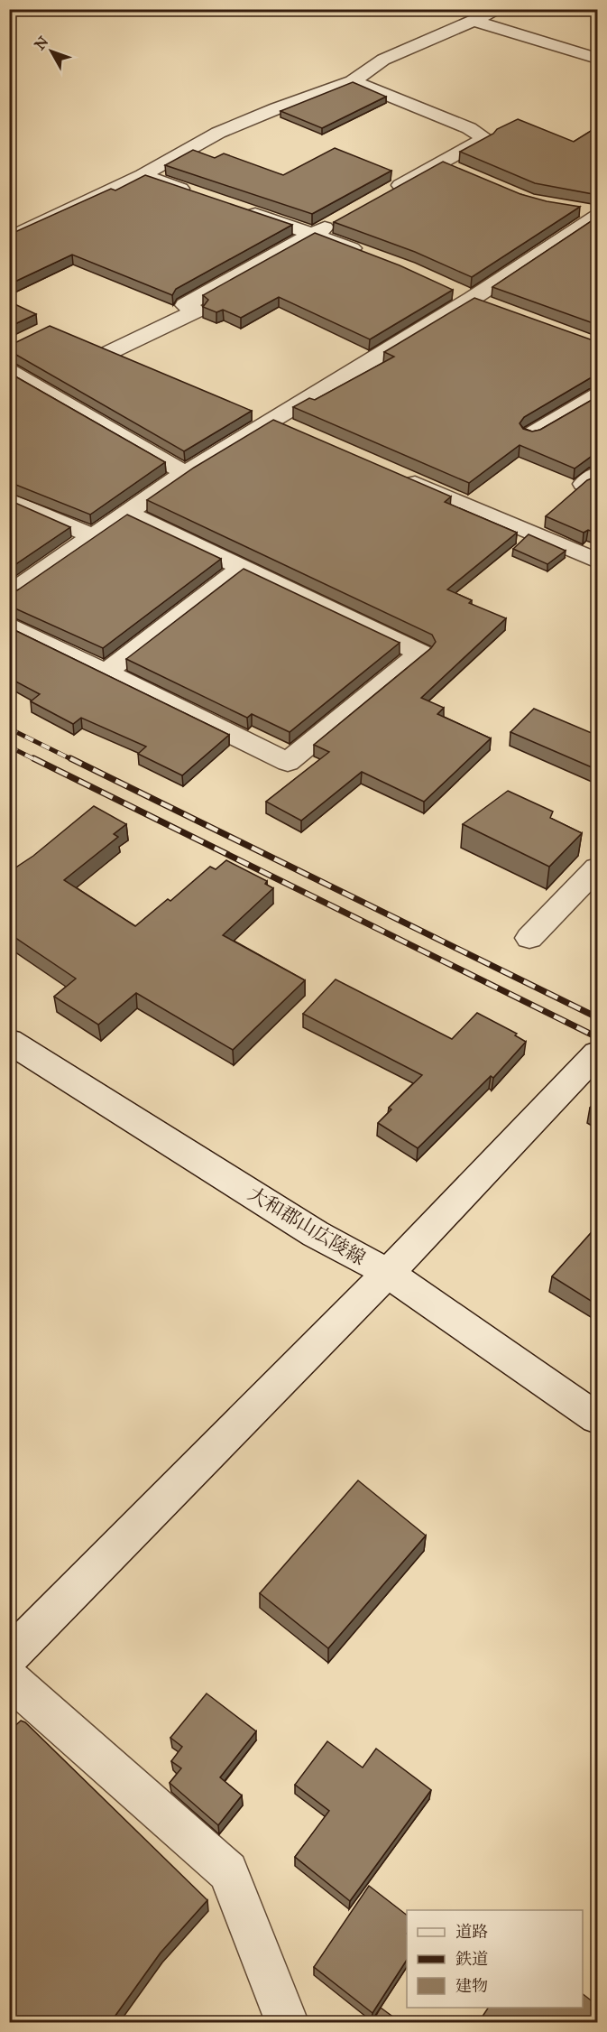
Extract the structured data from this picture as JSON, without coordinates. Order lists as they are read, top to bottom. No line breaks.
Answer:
{"streets":{"street":["大和郡山広陵線"]},"legend":["道路","鉄道","建物"],"north":"top left"}
